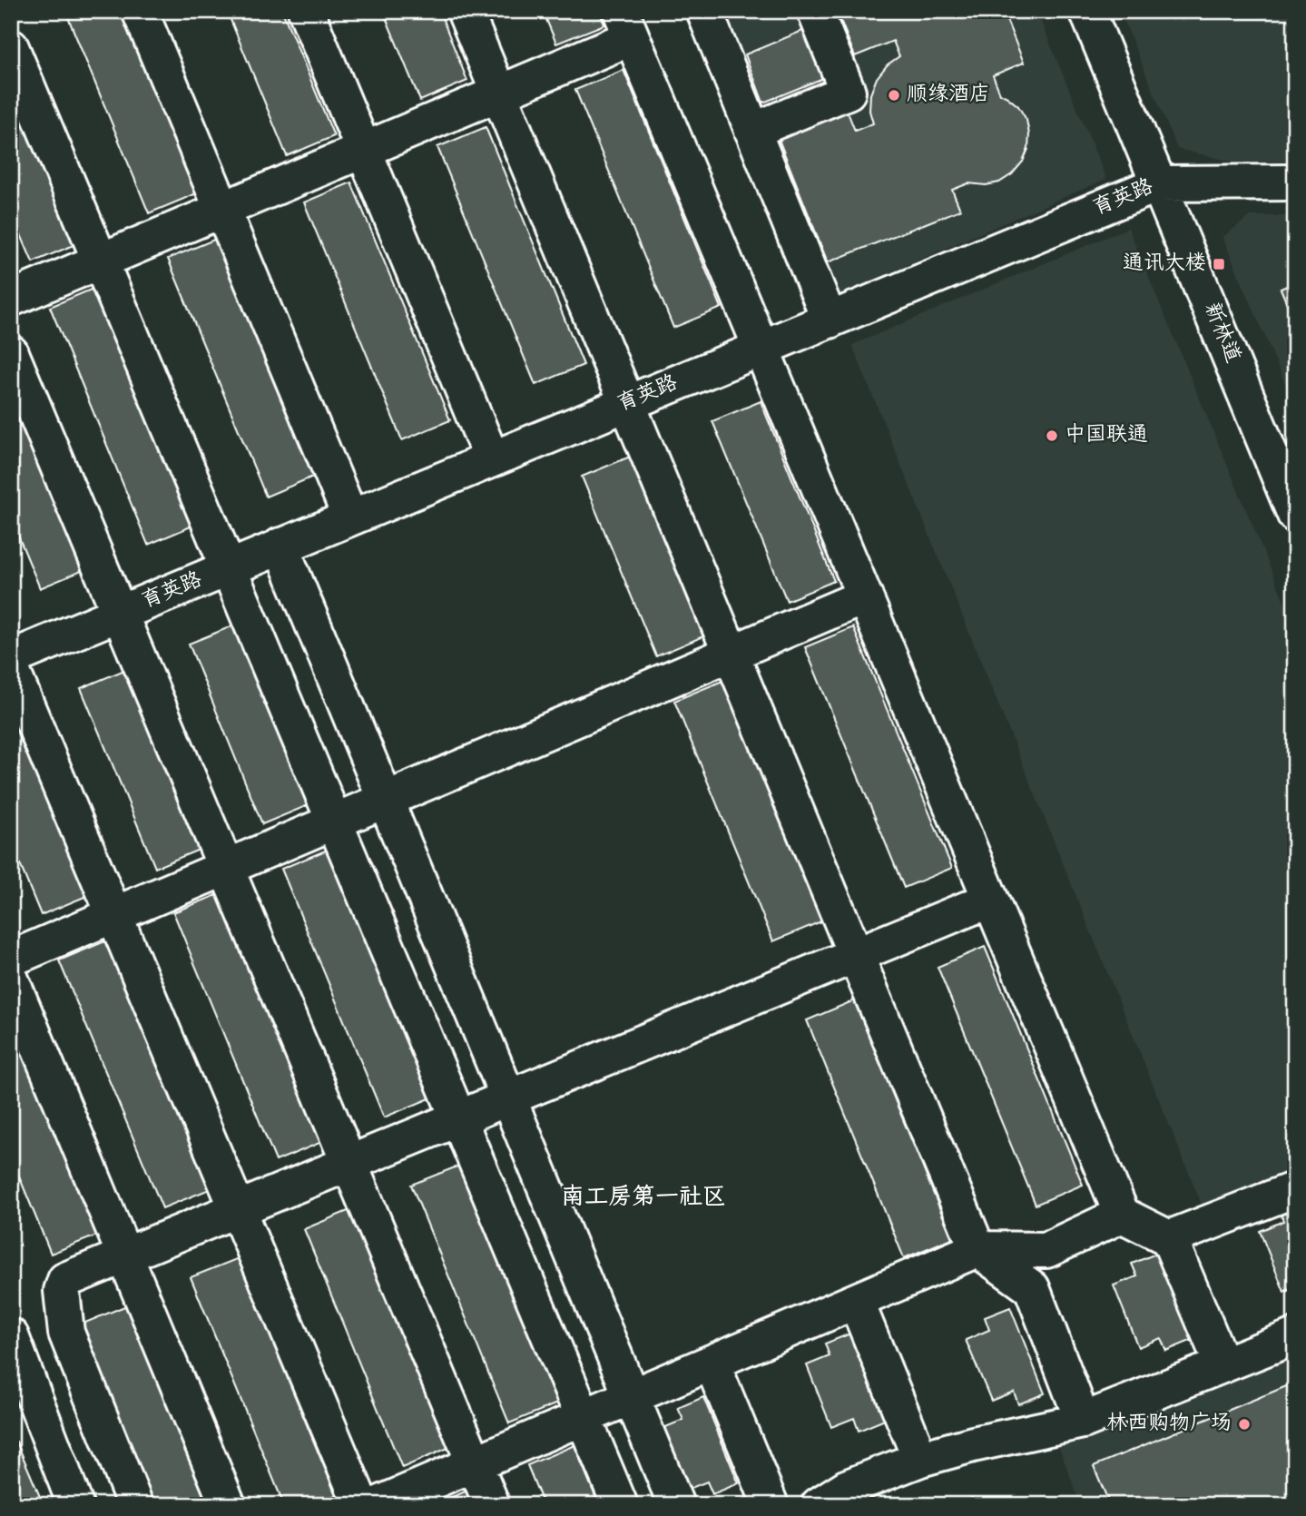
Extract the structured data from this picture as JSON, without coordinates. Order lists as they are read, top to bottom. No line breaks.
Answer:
{"streets":{"street":["育英路","新林道"]},"crossings":[["育英路","新林道"]],"districts":["南工房第一社区"],"places":{"other":["顺缘酒店","中国联通","林西购物广场"],"transit":["通讯大楼"]}}
